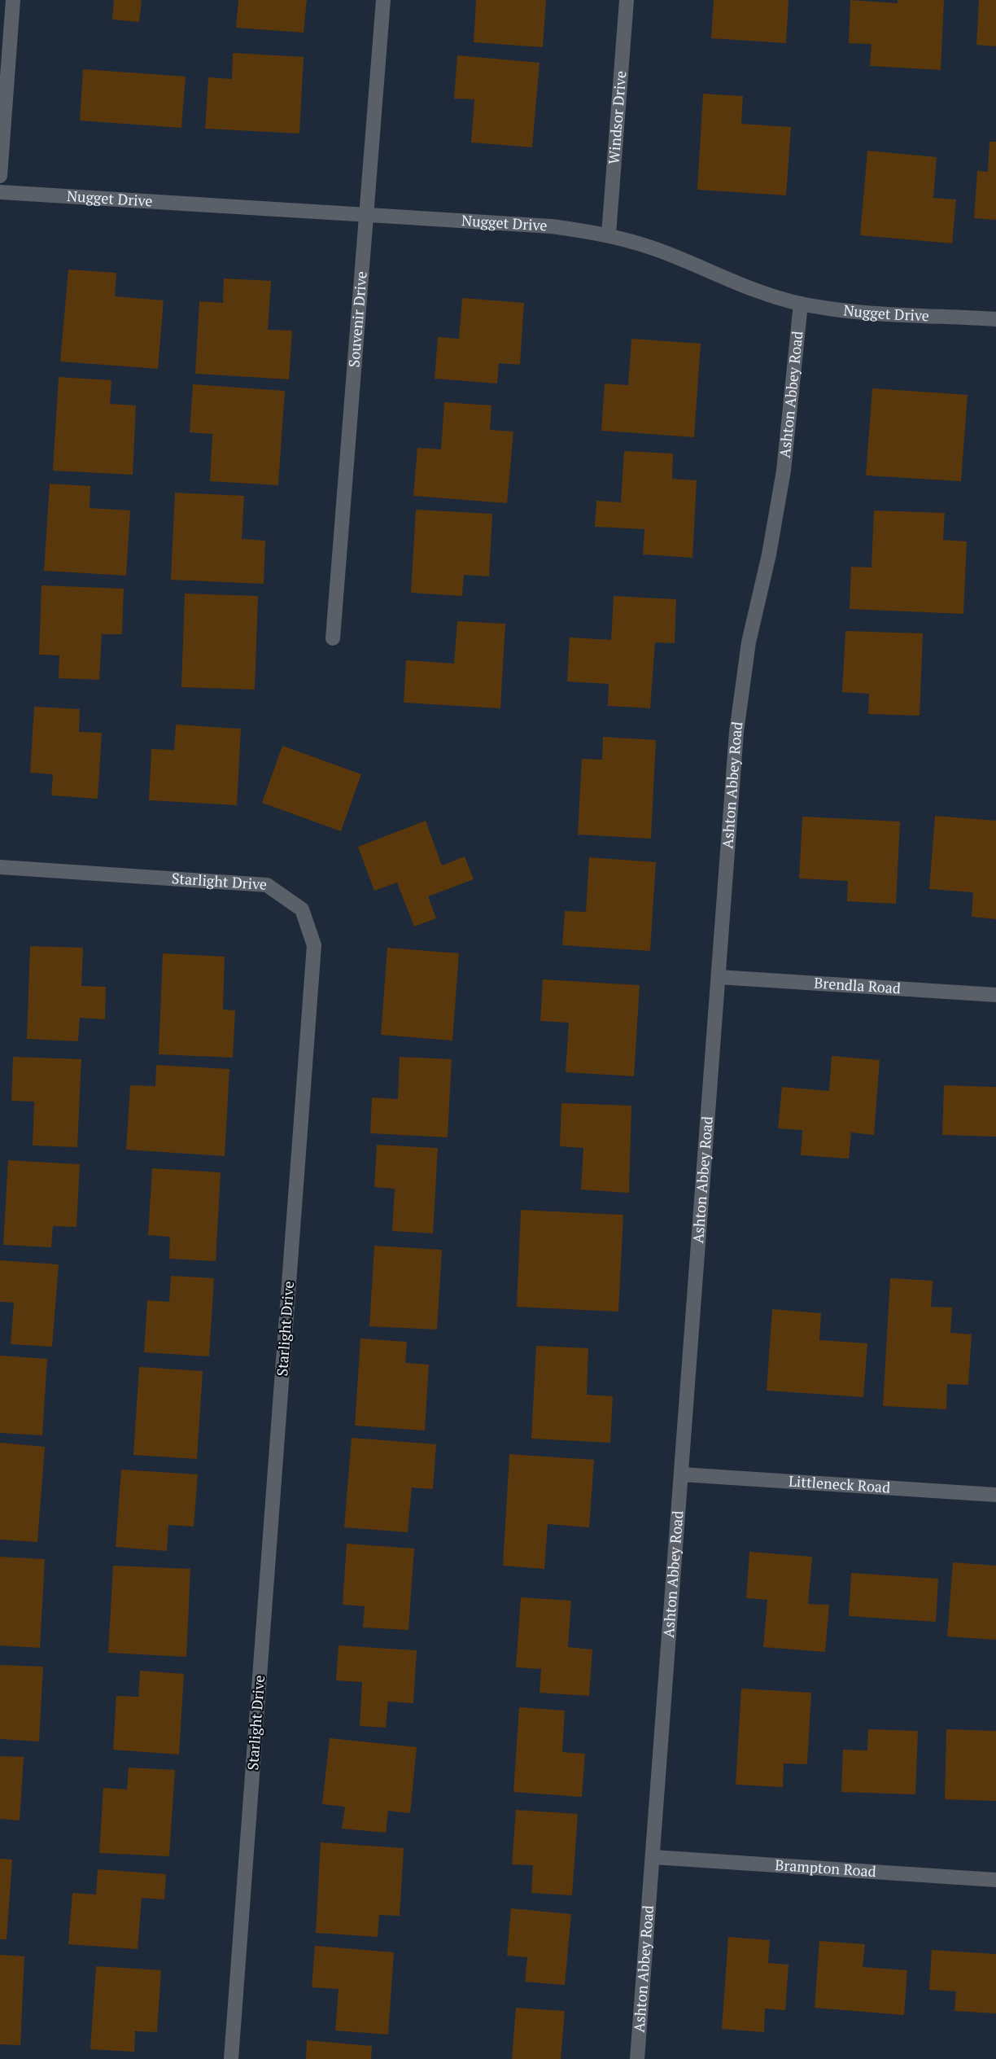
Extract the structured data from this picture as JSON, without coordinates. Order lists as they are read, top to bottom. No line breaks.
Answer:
{"streets":{"street":["Windsor Drive","Nugget Drive","Souvenir Drive","Ashton Abbey Road","Starlight Drive","Brendla Road","Littleneck Road","Brampton Road"]},"crossings":[["Windsor Drive","Nugget Drive"],["Nugget Drive","Souvenir Drive"],["Nugget Drive","Ashton Abbey Road"],["Ashton Abbey Road","Brendla Road"],["Ashton Abbey Road","Littleneck Road"],["Ashton Abbey Road","Brampton Road"]]}
